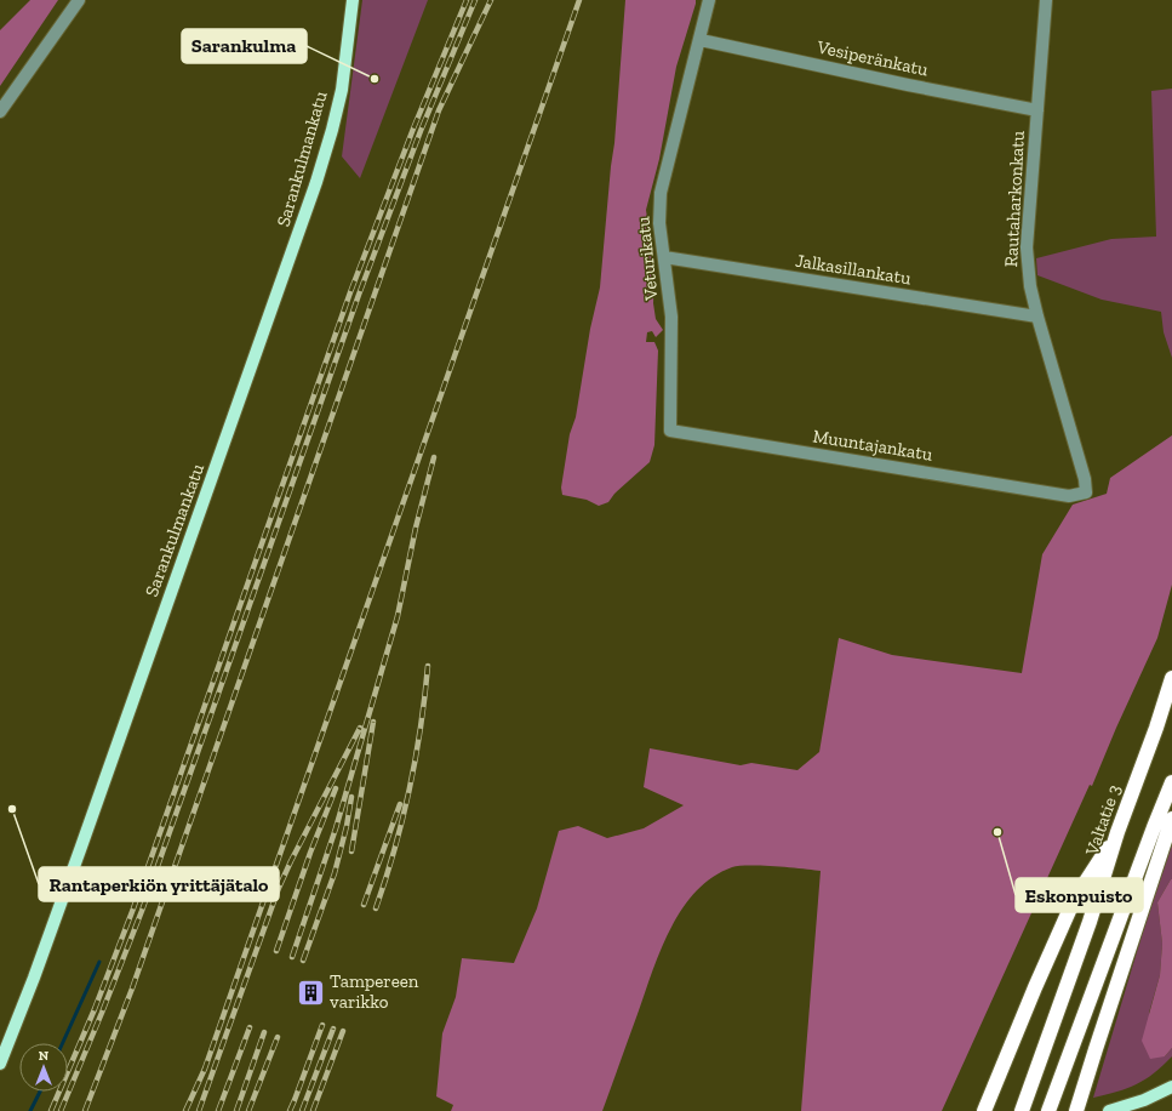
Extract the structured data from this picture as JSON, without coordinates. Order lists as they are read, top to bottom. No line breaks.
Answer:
{"streets":{"highway":["Valtatie 3"],"main road":["Sarankulmankatu"],"street":["Vesiperänkatu","Rautaharkonkatu","Veturikatu","Jalkasillankatu","Muuntajankatu"]},"crossings":[["Vesiperänkatu","Rautaharkonkatu"],["Vesiperänkatu","Veturikatu"],["Rautaharkonkatu","Jalkasillankatu"],["Rautaharkonkatu","Muuntajankatu"],["Veturikatu","Jalkasillankatu"],["Veturikatu","Muuntajankatu"]],"places":{"other":["Sarankulma","Rantaperkiön yrittäjätalo","Eskonpuisto"],"building":["Tampereen varikko"]},"north":"top"}
